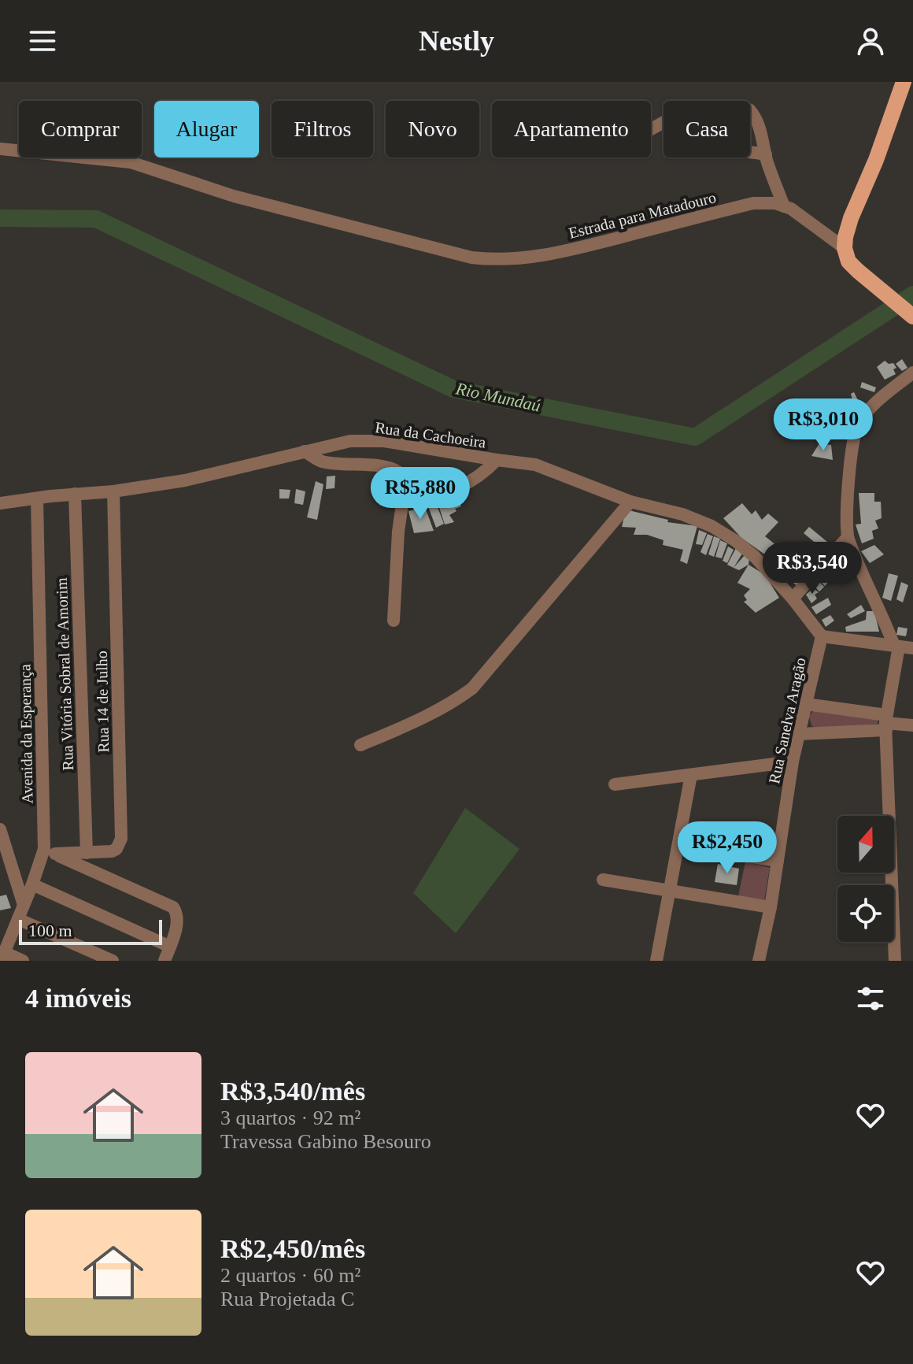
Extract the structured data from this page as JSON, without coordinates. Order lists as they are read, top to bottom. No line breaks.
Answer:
{"streets":{"street":["Estrada para Matadouro","Rua da Cachoeira","Rua Vitória Sobral de Amorim","Rua 14 de Julho","Rua Sanelva Aragão","Avenida da Esperança"]},"crossings":[["Rua da Cachoeira","Rua Vitória Sobral de Amorim"],["Rua da Cachoeira","Rua 14 de Julho"],["Rua da Cachoeira","Rua Sanelva Aragão"],["Rua da Cachoeira","Avenida da Esperança"],["Rua Vitória Sobral de Amorim","Rua 14 de Julho"],["Rua 14 de Julho","Avenida da Esperança"]],"water":["Rio Mundaú"],"scale_bar":"100 m","north":"top","page":{"header":"Nestly","chip":["Comprar","Alugar","Filtros","Novo","Apartamento","Casa"],"price":["R$3,010","R$5,880","R$3,540","R$2,450"],"scale":"100 m","heading":"4 imóveis","list":[{"name":"R$3,540/mês","note":"3 quartos · 92 m² · Travessa Gabino Besouro"},{"name":"R$2,450/mês","note":"2 quartos · 60 m² · Rua Projetada C"}]}}
